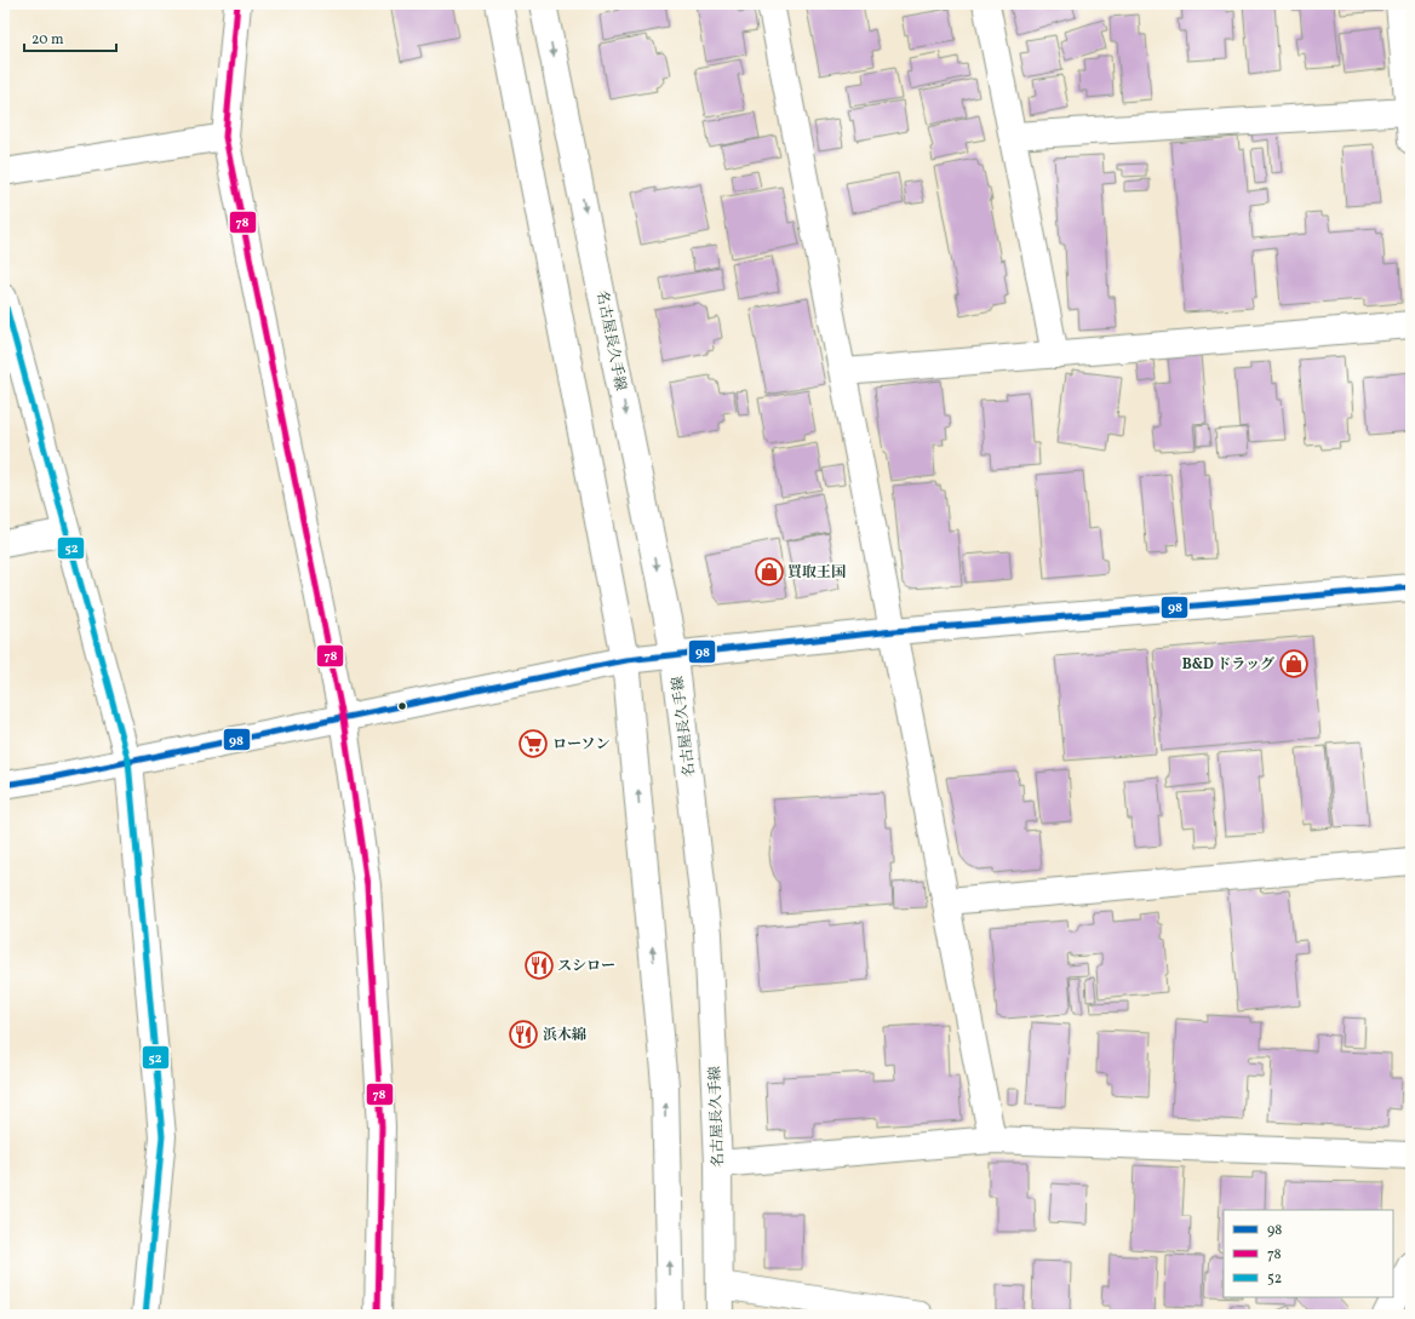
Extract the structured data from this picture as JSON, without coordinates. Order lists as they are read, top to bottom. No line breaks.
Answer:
{"streets":{"street":["名古屋長久手線"]},"places":{"shop":["買取王国","B&D ドラッグ"],"supermarket":["ローソン"],"restaurant":["スシロー","浜木綿"]},"lines":["transit line 78","transit line 52","transit line 98"],"legend":["98","78","52"],"scale_bar":"20 m"}
